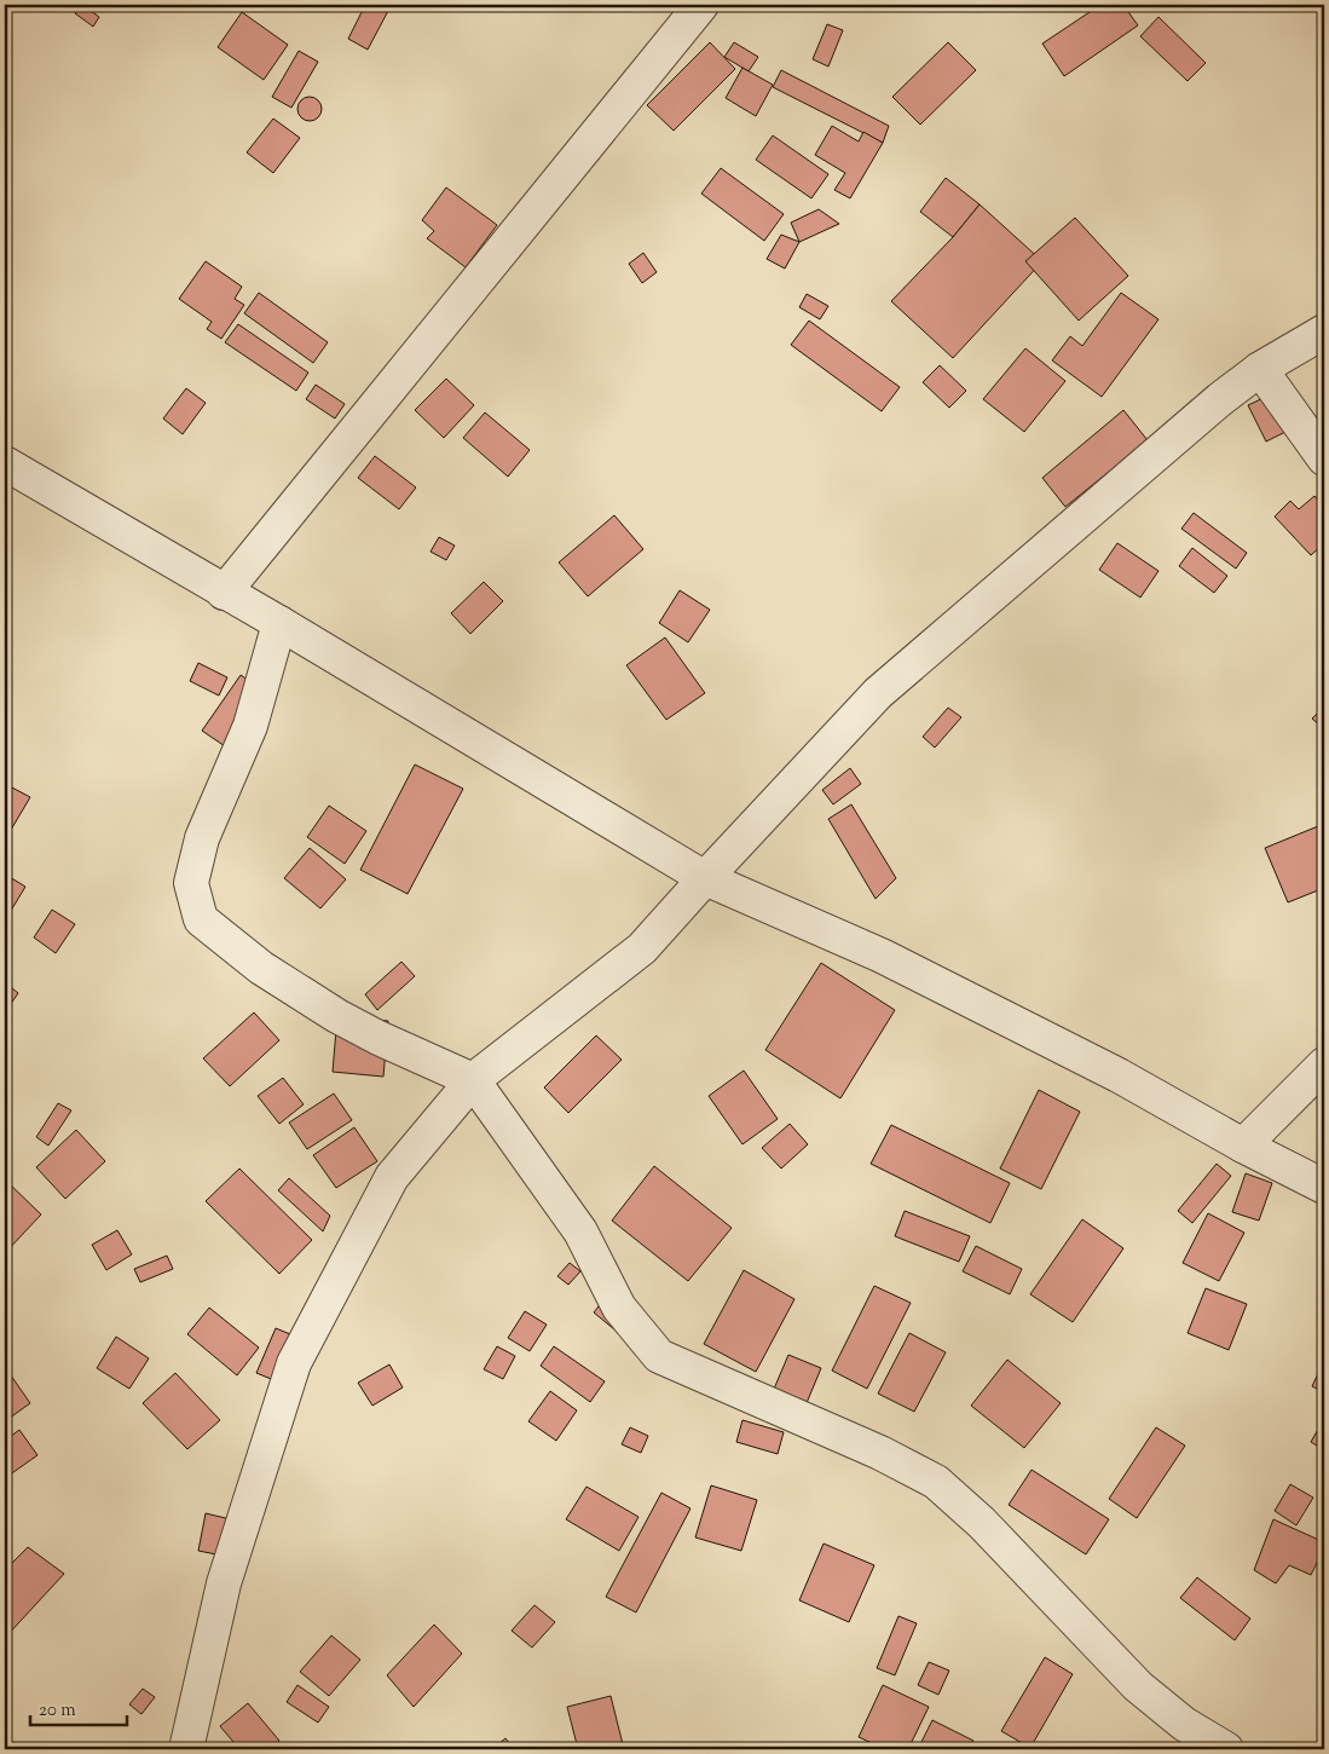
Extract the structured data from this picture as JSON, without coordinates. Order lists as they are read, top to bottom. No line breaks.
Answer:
{"scale_bar":"20 m"}
